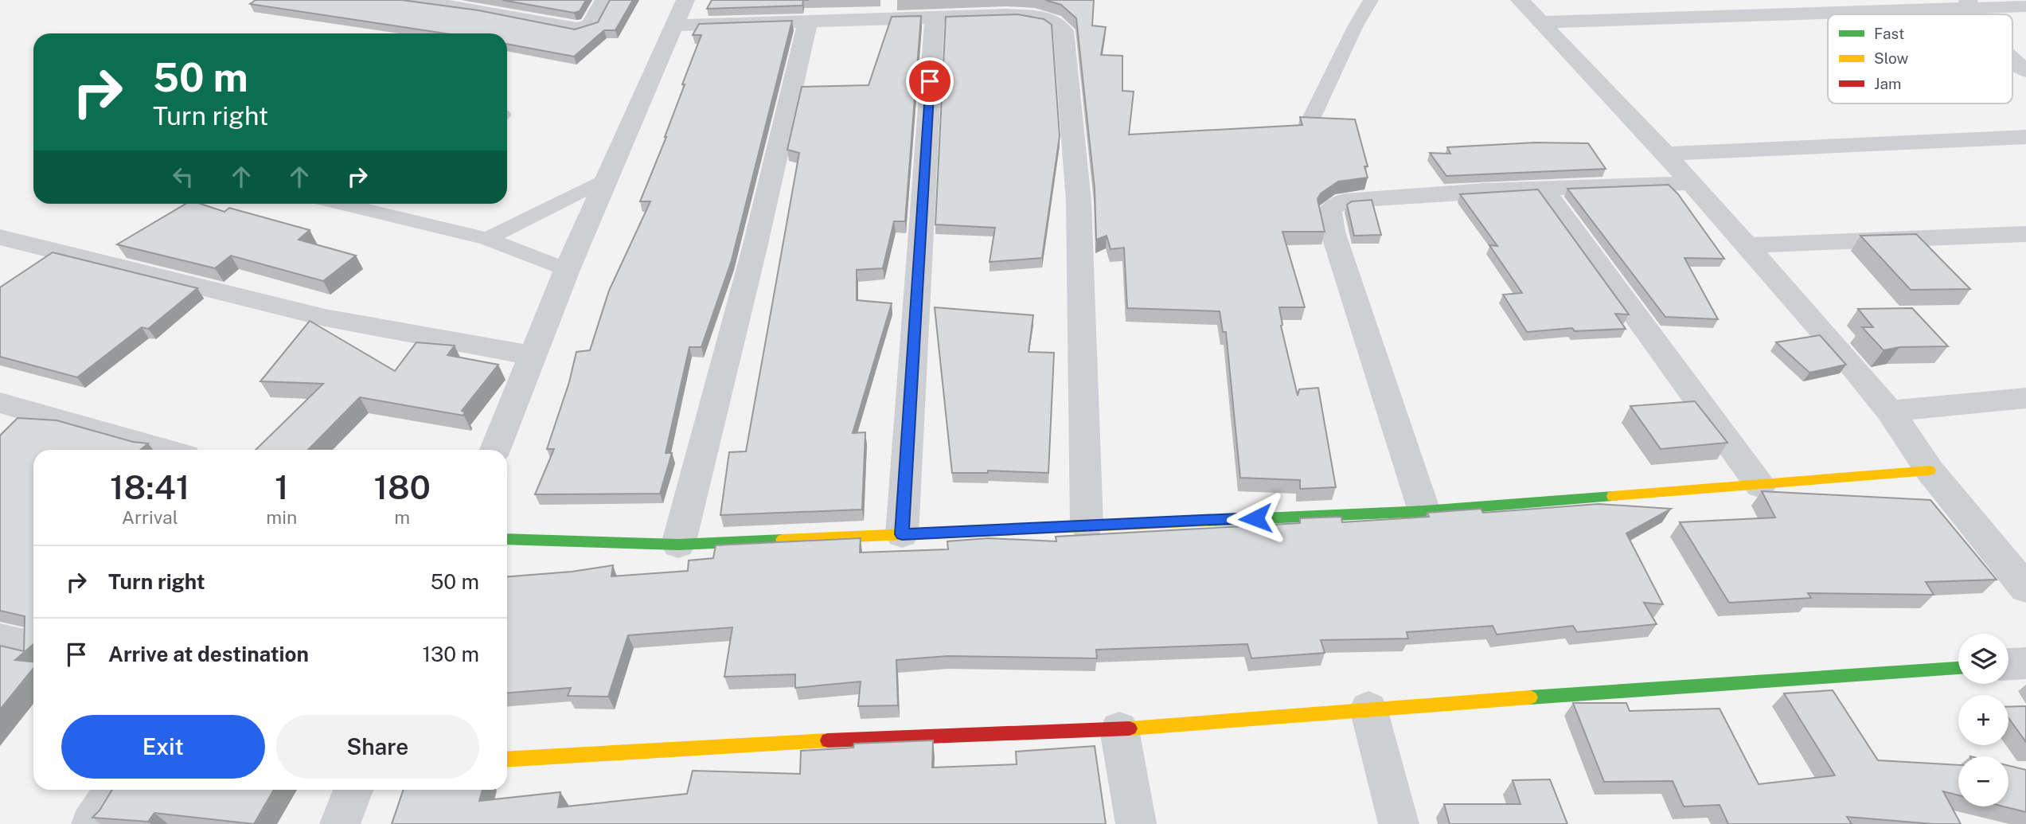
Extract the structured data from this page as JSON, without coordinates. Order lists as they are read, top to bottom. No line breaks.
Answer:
{"legend":["Fast","Slow","Jam"],"page":{"turn":["50 m","Turn right"],"eta":["18:41","Arrival","1","min","180","m"],"list":[{"name":"Turn right","value":"50 m"},{"name":"Arrive at destination","value":"130 m"}],"map_buttons":["+","−"],"buttons":["Exit","Share"]}}
